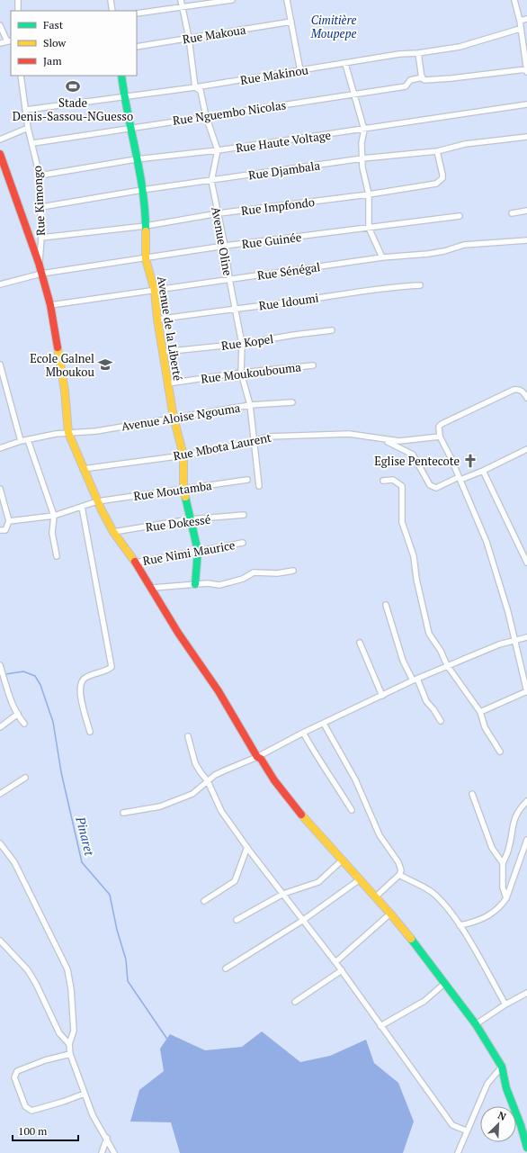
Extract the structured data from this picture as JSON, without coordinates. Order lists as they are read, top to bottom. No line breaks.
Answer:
{"streets":{"main road":["Avenue de la Liberté"],"street":["Rue Makoua","Rue Makinou","Rue Nguembo Nicolas","Rue Haute Voltage","Rue Djambala","Rue Kimongo","Rue Impfondo","Rue Guinée","Avenue Oline","Rue Sénégal","Rue Idoumi","Rue Kopel","Rue Moukoubouma","Avenue Aloise Ngouma","Rue Mbota Laurent","Rue Moutamba","Rue Dokessé","Rue Nimi Maurice"]},"crossings":[["Rue Makinou","Rue Kimongo"],["Rue Makinou","Avenue de la Liberté"],["Rue Nguembo Nicolas","Rue Kimongo"],["Rue Nguembo Nicolas","Avenue de la Liberté"],["Rue Haute Voltage","Rue Kimongo"],["Rue Haute Voltage","Avenue Oline"],["Rue Haute Voltage","Avenue de la Liberté"],["Rue Djambala","Rue Kimongo"],["Rue Djambala","Rue Impfondo"],["Rue Djambala","Avenue Oline"],["Rue Djambala","Avenue de la Liberté"],["Rue Kimongo","Rue Impfondo"],["Rue Impfondo","Avenue Oline"],["Rue Impfondo","Avenue de la Liberté"],["Rue Guinée","Avenue Oline"],["Rue Guinée","Avenue de la Liberté"],["Avenue Oline","Rue Sénégal"],["Avenue Oline","Rue Idoumi"],["Avenue Oline","Rue Kopel"],["Avenue Oline","Rue Moukoubouma"],["Avenue Oline","Avenue Aloise Ngouma"],["Avenue Oline","Rue Mbota Laurent"],["Rue Sénégal","Avenue de la Liberté"],["Rue Idoumi","Avenue de la Liberté"],["Avenue de la Liberté","Rue Kopel"],["Avenue de la Liberté","Rue Moukoubouma"],["Avenue de la Liberté","Avenue Aloise Ngouma"],["Avenue de la Liberté","Rue Mbota Laurent"],["Avenue de la Liberté","Rue Moutamba"],["Avenue de la Liberté","Rue Dokessé"],["Avenue de la Liberté","Rue Nimi Maurice"]],"water":["Pinaret"],"parks":["Cimitière Moupepe"],"places":{"sports":["Stade Denis-Sassou-NGuesso"],"school or university":["Ecole Galnel Mboukou"],"church":["Eglise Pentecote"]},"legend":["Fast","Slow","Jam"],"scale_bar":"100 m","north":"top right"}
